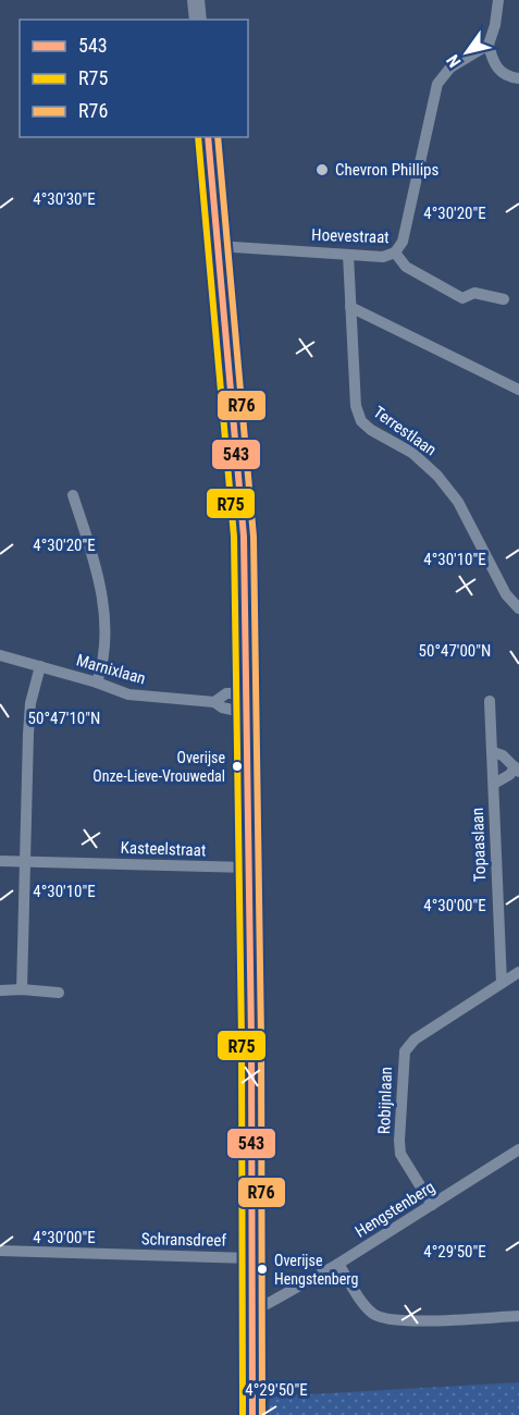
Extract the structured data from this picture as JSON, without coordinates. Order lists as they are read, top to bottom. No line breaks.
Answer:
{"streets":{"street":["Hoevestraat","Terrestlaan","Marnixlaan","Topaaslaan","Kasteelstraat","Robijnlaan","Hengstenberg","Schransdreef"]},"crossings":[["Hoevestraat","Terrestlaan"],["Topaaslaan","Robijnlaan"],["Robijnlaan","Hengstenberg"]],"places":["Chevron Phillips","Overijse Onze-Lieve-Vrouwedal","Overijse Hengstenberg"],"lines":["transit line 543","transit line R75","transit line R76"],"legend":["543","R75","R76"],"north":"bottom left","coordinates":["4°30'30\"E","4°30'20\"E","4°30'10\"E","50°47'00\"N","50°47'10\"N","4°30'00\"E","4°29'50\"E"]}
